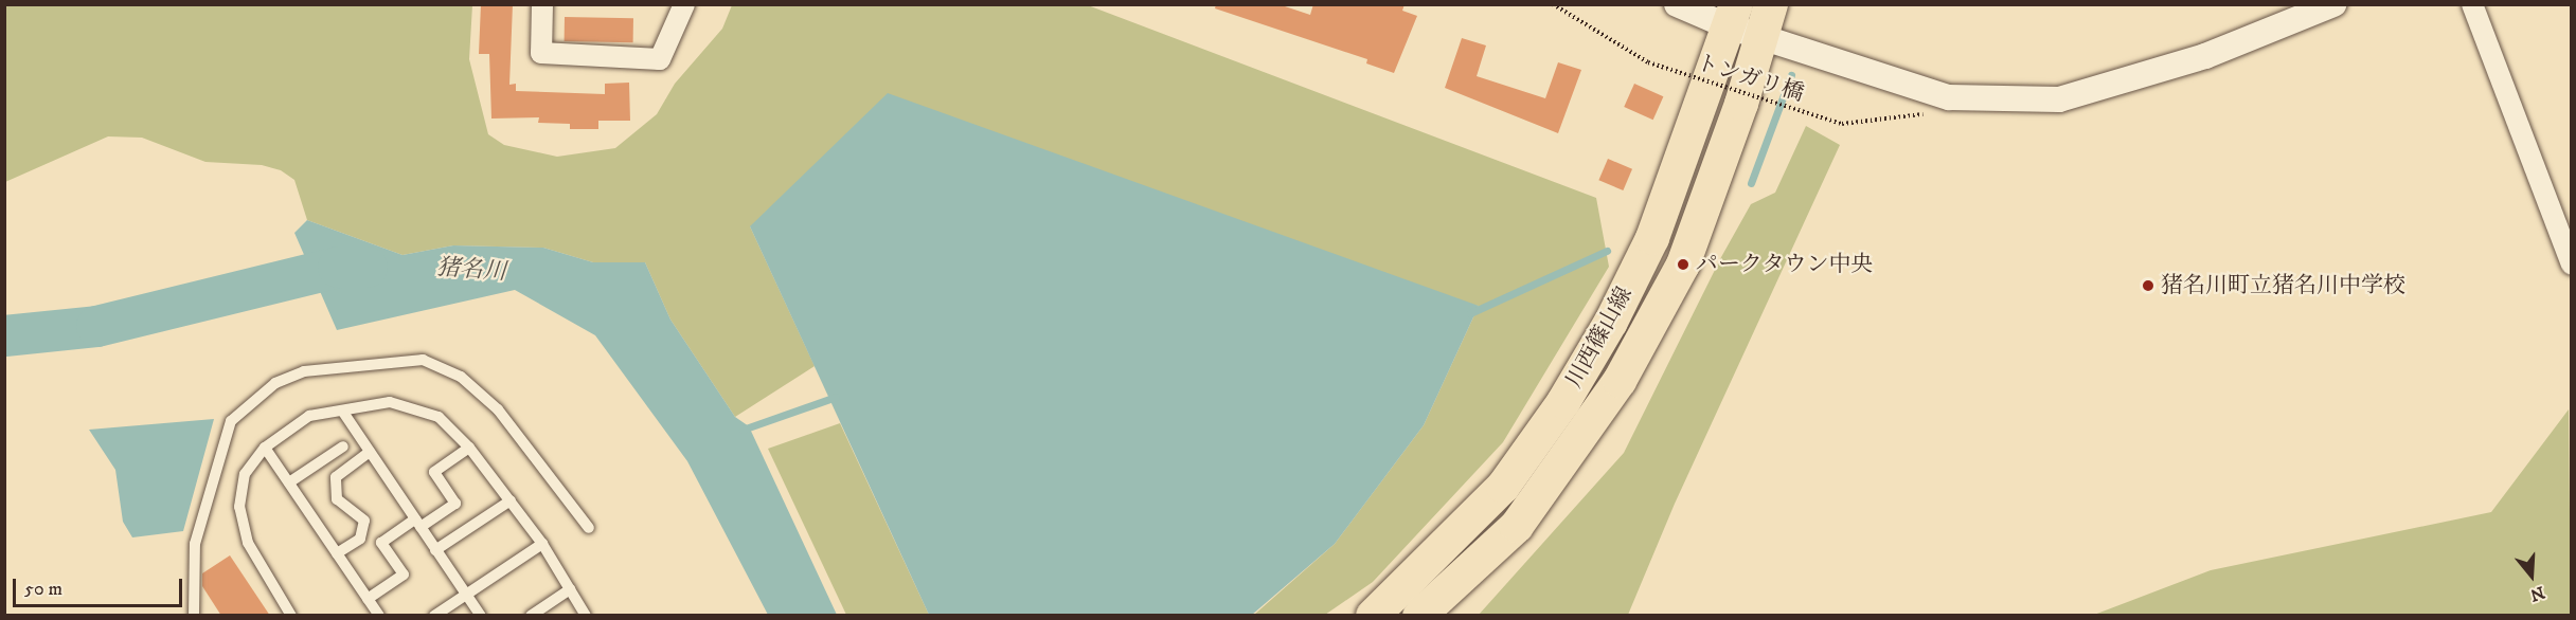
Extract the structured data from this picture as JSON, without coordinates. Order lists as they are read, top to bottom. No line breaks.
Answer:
{"streets":{"main road":["川西篠山線"],"path":["トンガリ橋"]},"water":["猪名川"],"places":["パークタウン中央","猪名川町立猪名川中学校"],"scale_bar":"50 m","north":"bottom"}
